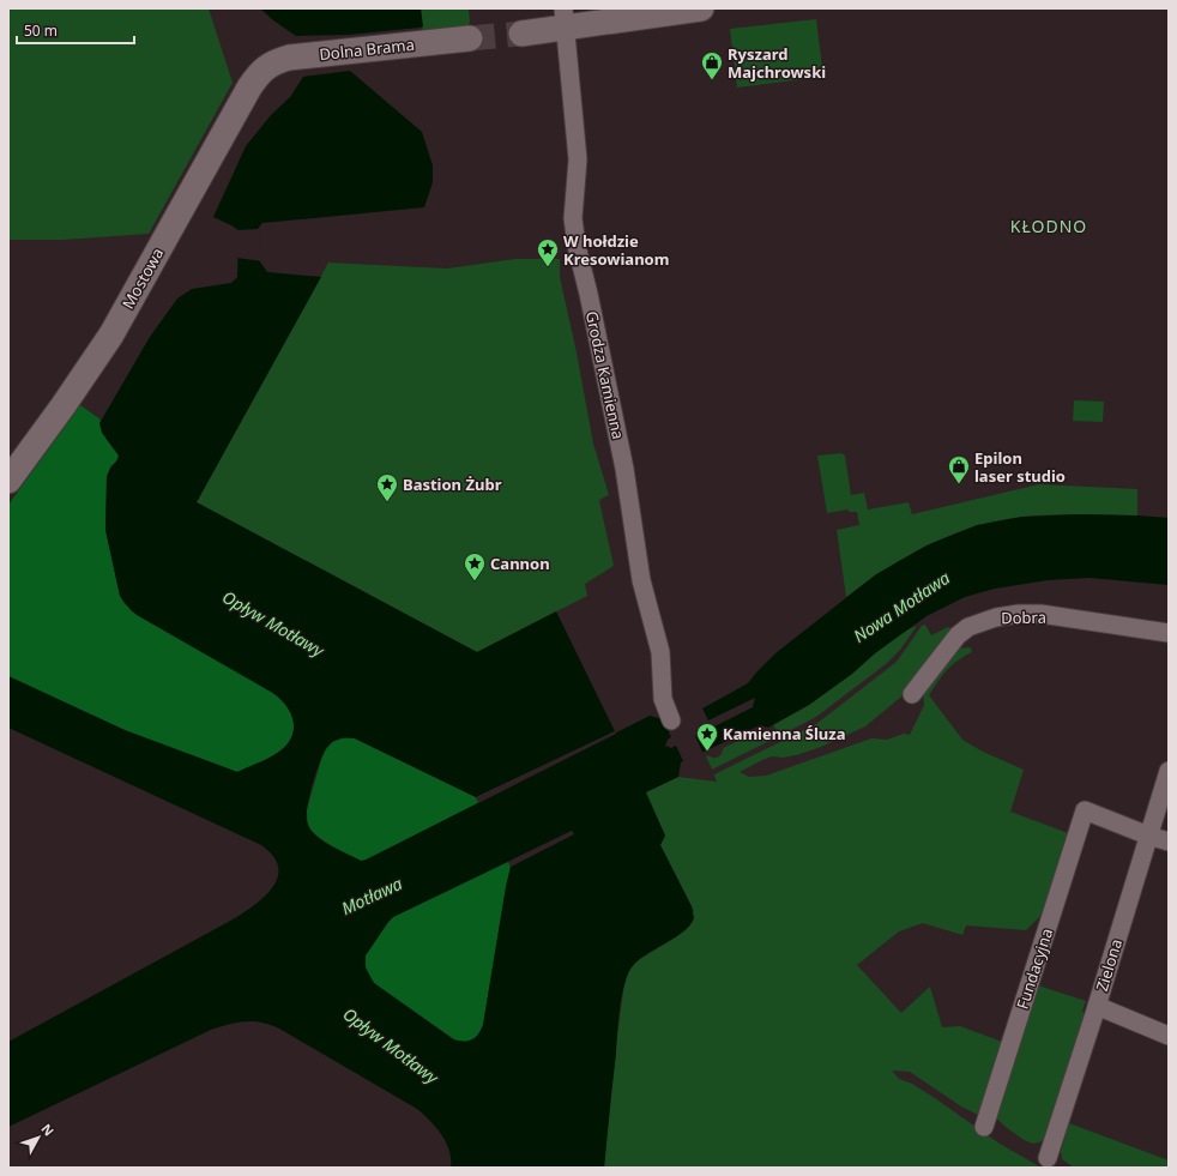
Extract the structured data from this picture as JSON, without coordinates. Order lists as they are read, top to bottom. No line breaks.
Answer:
{"streets":{"street":["Dolna Brama","Mostowa","Grodza Kamienna","Dobra","Zielona","Fundacyjna"]},"crossings":[["Dolna Brama","Mostowa"],["Zielona","Fundacyjna"]],"districts":["KŁODNO"],"water":["Nowa Motława","Opływ Motławy","Motława"],"places":{"shop":["Ryszard Majchrowski","Epilon laser studio"],"place":["W hołdzie Kresowianom","Bastion Żubr","Cannon","Kamienna Śluza"]},"scale_bar":"50 m","north":"top right"}
